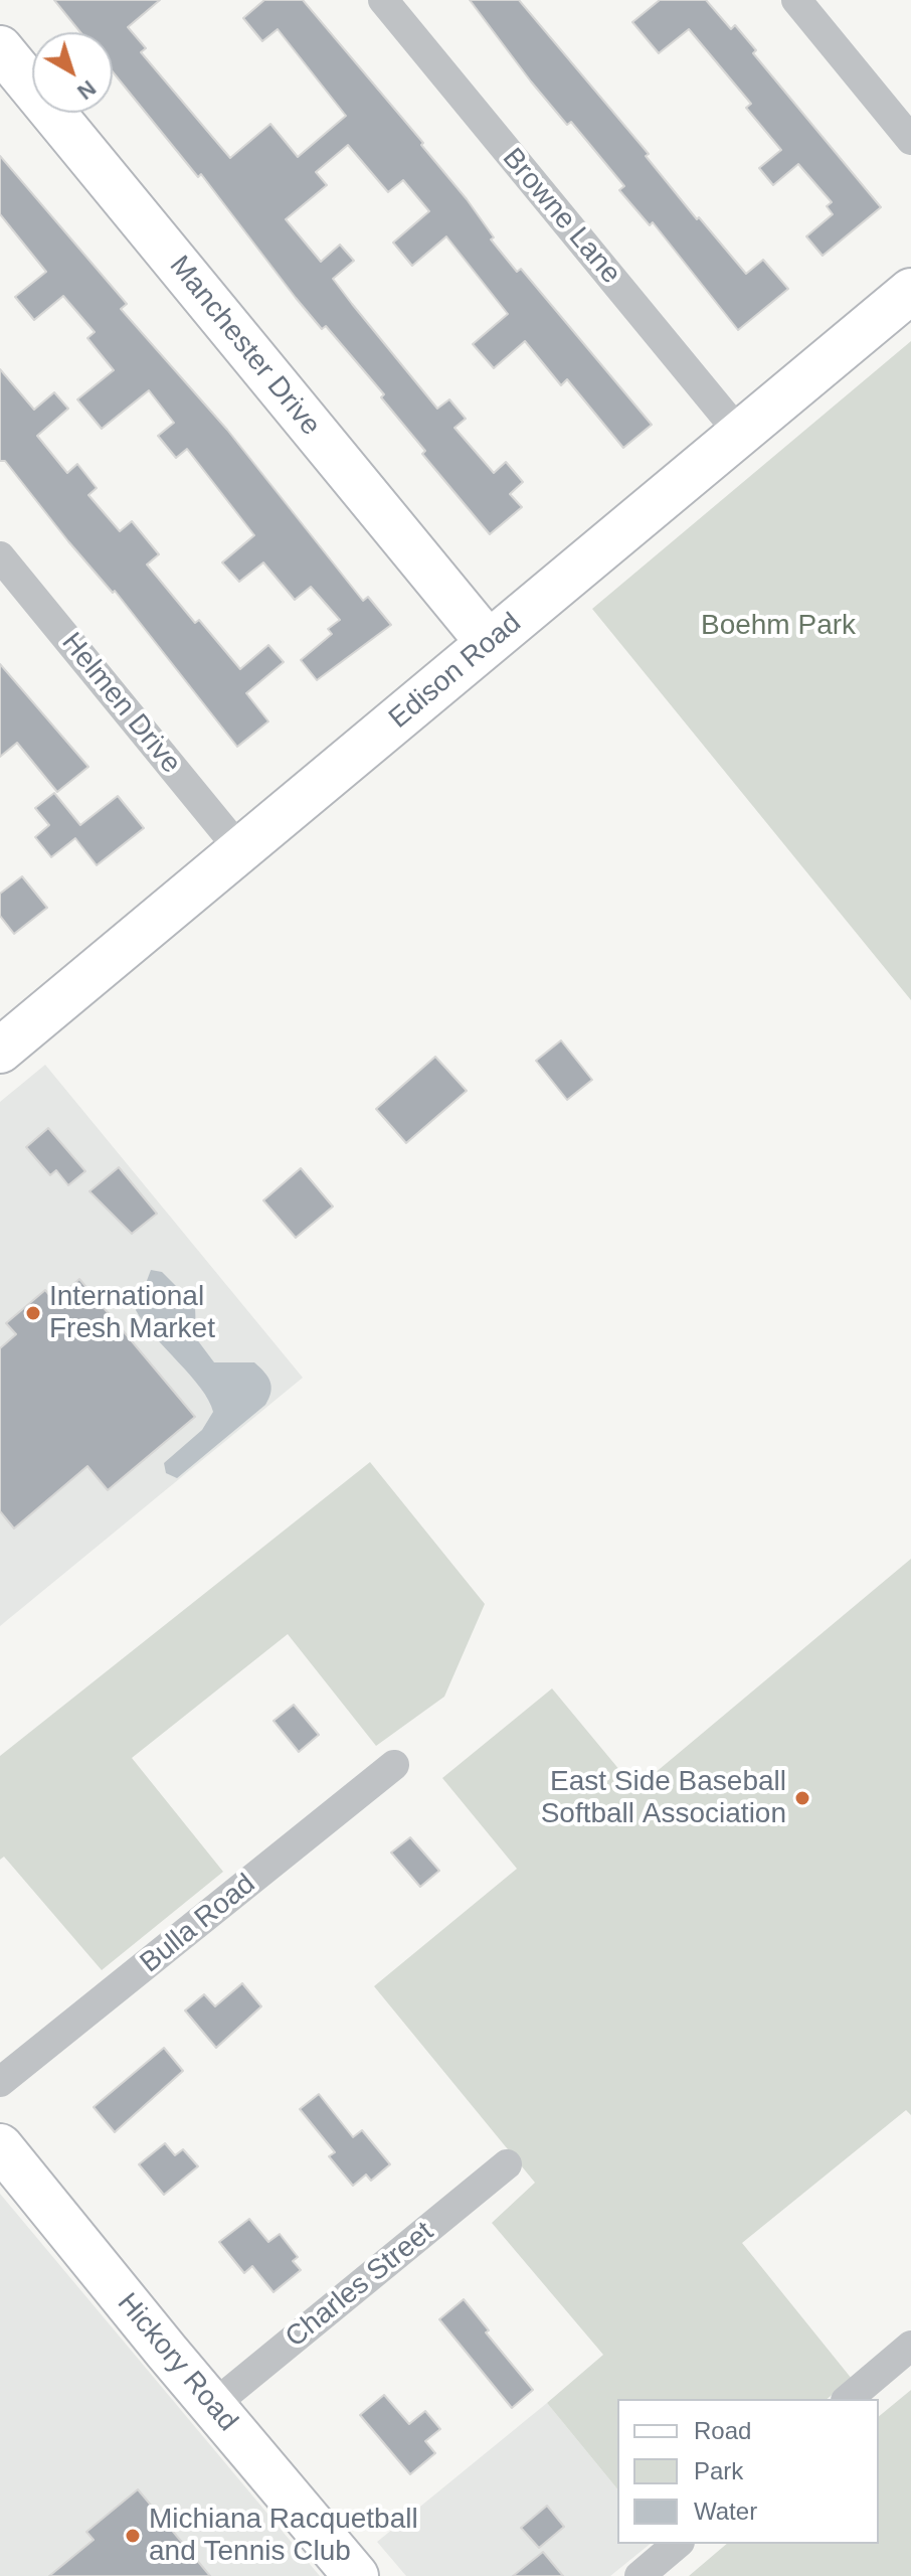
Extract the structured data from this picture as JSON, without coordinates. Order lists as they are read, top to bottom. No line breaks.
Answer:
{"streets":{"street":["Browne Lane","Manchester Drive","Edison Road","Helmen Drive","Bulla Road","Charles Street","Hickory Road"]},"crossings":[["Browne Lane","Edison Road"],["Manchester Drive","Edison Road"],["Edison Road","Helmen Drive"],["Charles Street","Hickory Road"]],"parks":["Boehm Park"],"places":["International Fresh Market","East Side Baseball Softball Association","Michiana Racquetball and Tennis Club"],"legend":["Road","Park","Water"],"north":"bottom right"}
